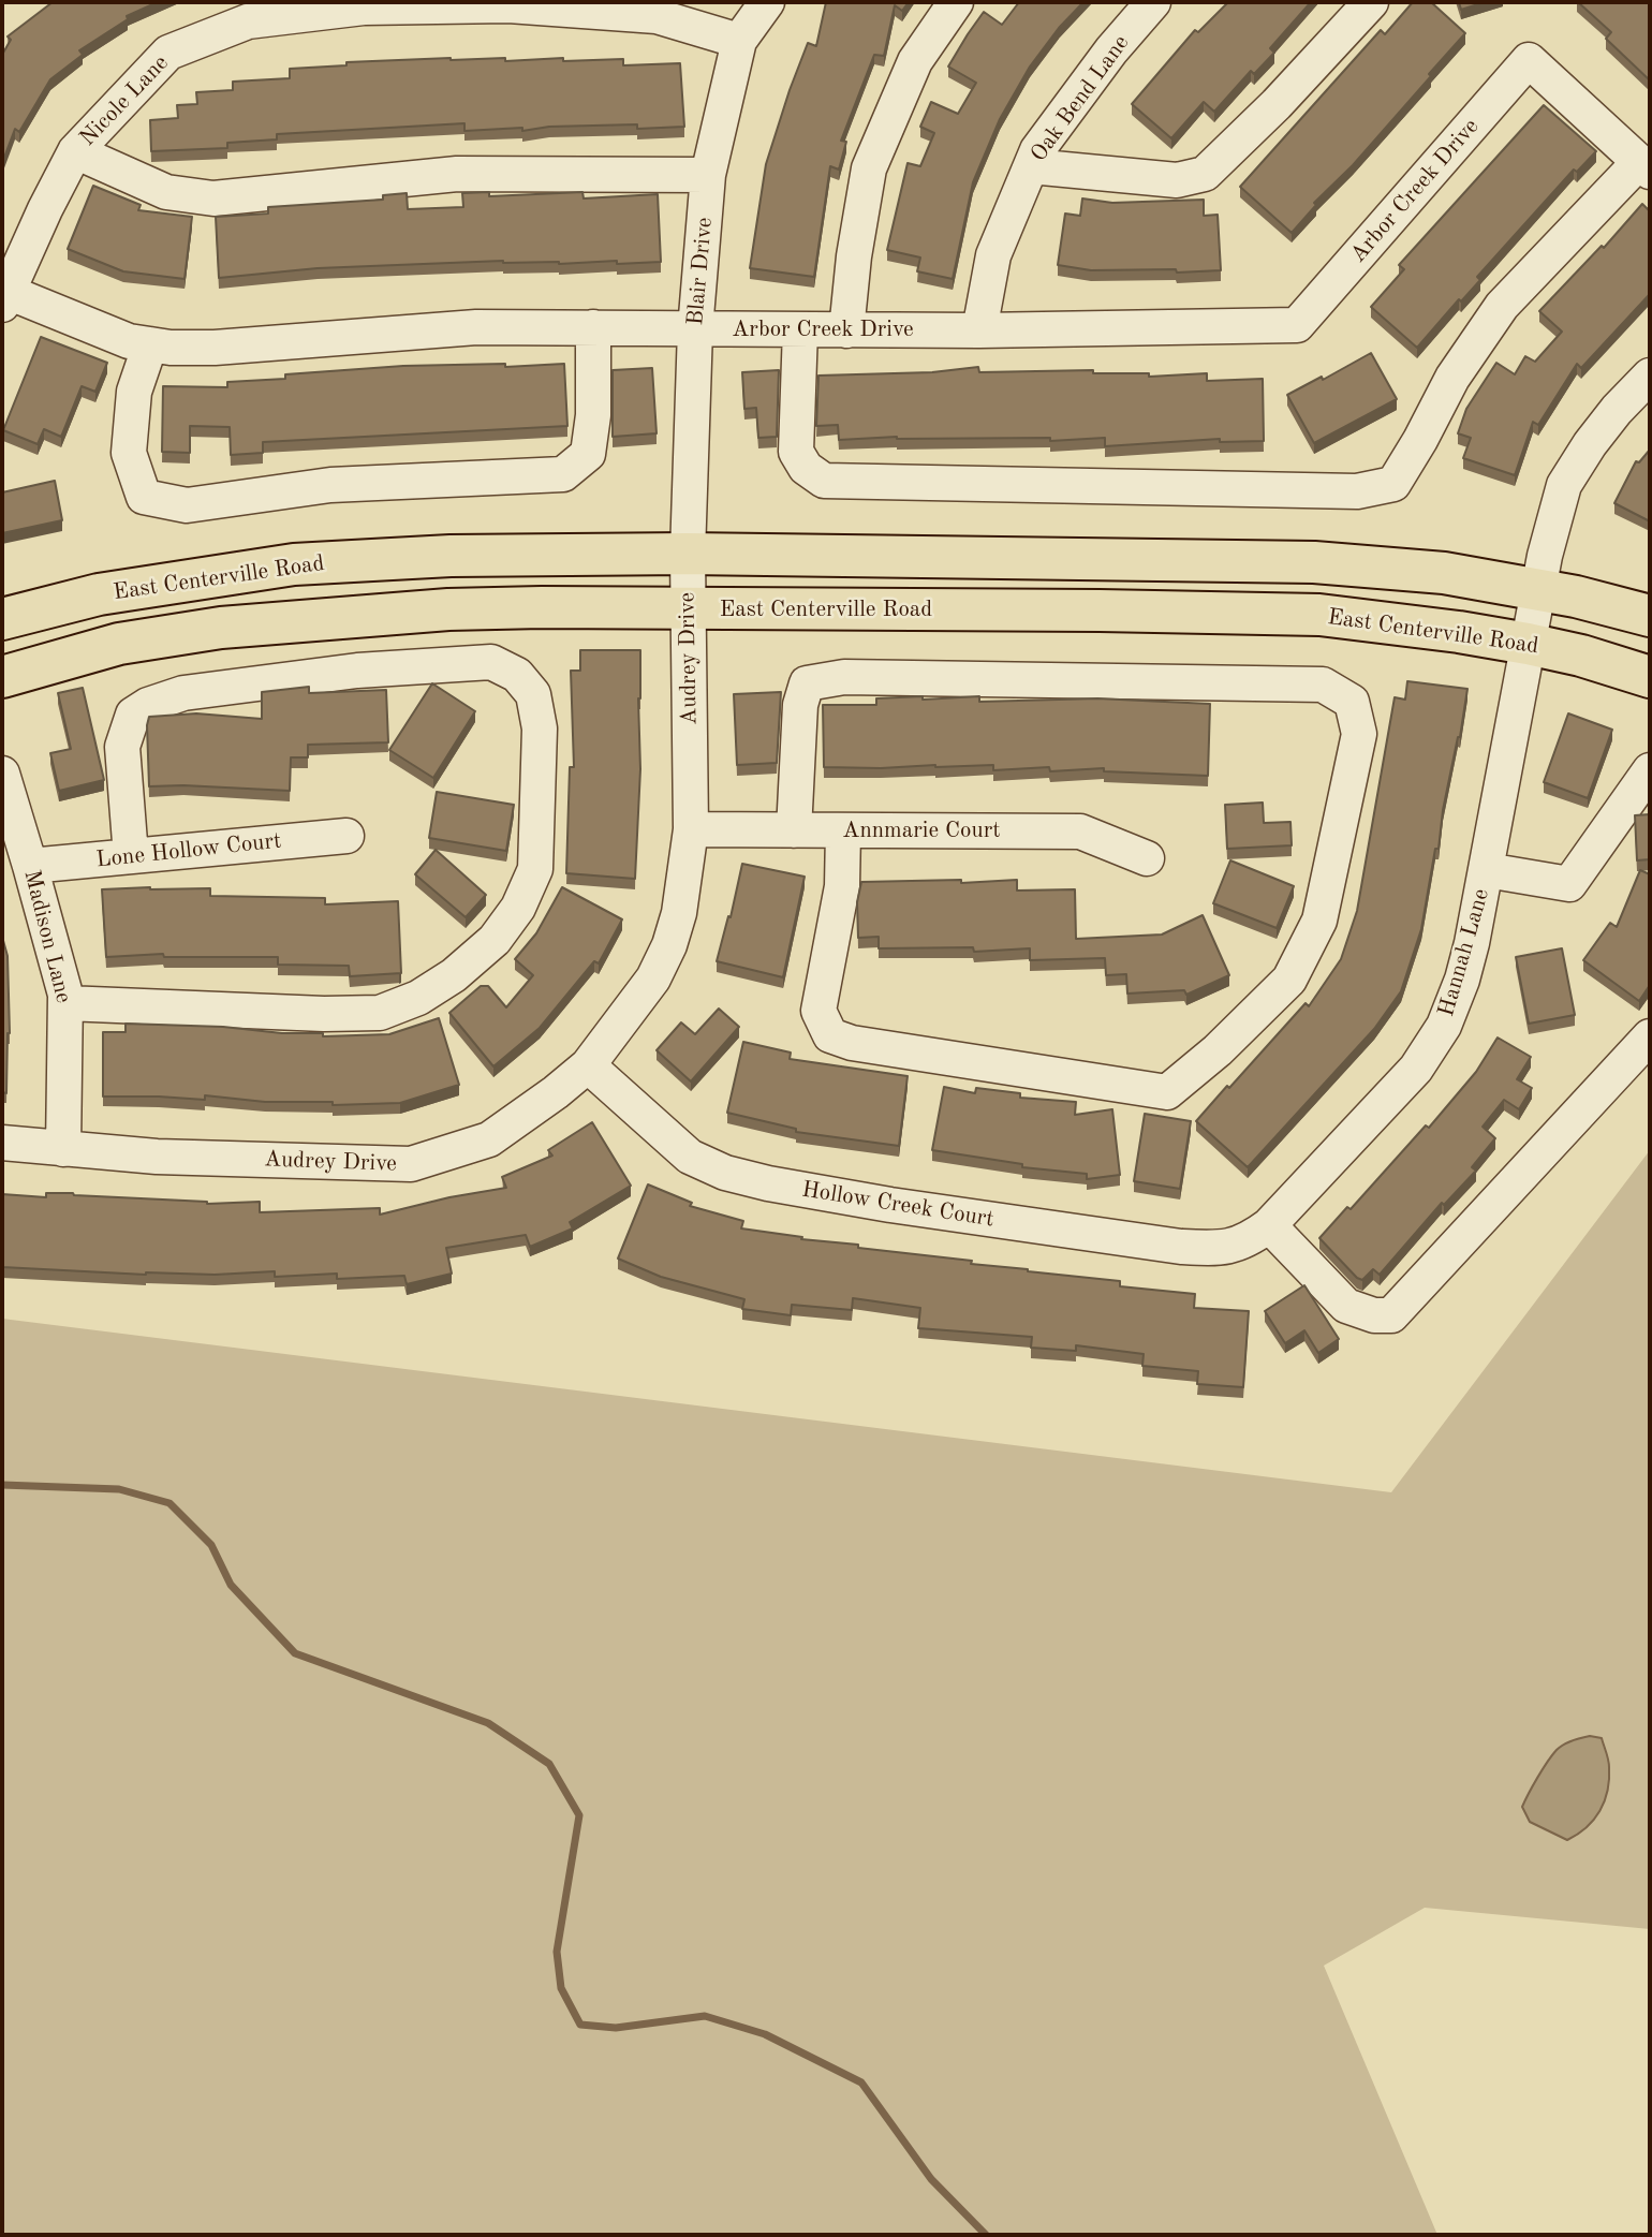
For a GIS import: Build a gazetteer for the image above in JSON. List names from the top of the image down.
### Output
{
  "streets": {
    "main road": ["East Centerville Road"],
    "street": [
      "Oak Bend Lane",
      "Nicole Lane",
      "Arbor Creek Drive",
      "Blair Drive",
      "Audrey Drive",
      "Annmarie Court",
      "Lone Hollow Court",
      "Madison Lane",
      "Hannah Lane",
      "Hollow Creek Court"
    ]
  },
  "crossings": [
    ["Oak Bend Lane", "Arbor Creek Drive"],
    ["Nicole Lane", "Arbor Creek Drive"],
    ["Nicole Lane", "Blair Drive"],
    ["Arbor Creek Drive", "Blair Drive"],
    ["Blair Drive", "East Centerville Road"],
    ["Blair Drive", "Audrey Drive"],
    ["East Centerville Road", "Audrey Drive"],
    ["East Centerville Road", "Hannah Lane"],
    ["Audrey Drive", "Annmarie Court"],
    ["Audrey Drive", "Madison Lane"],
    ["Audrey Drive", "Hollow Creek Court"],
    ["Lone Hollow Court", "Madison Lane"],
    ["Hannah Lane", "Hollow Creek Court"]
  ]
}
